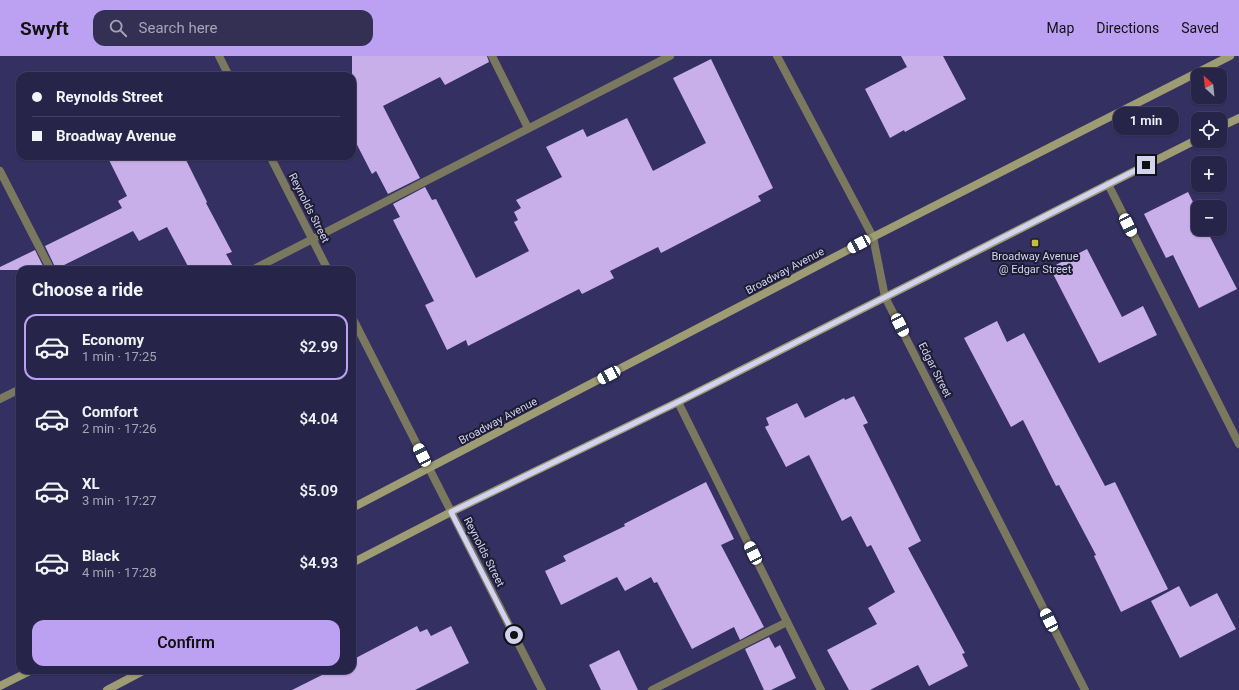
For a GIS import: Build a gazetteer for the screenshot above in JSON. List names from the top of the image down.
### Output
{
  "streets": {
    "street": ["Reynolds Street", "Broadway Avenue", "Edgar Street"]
  },
  "crossings": [
    ["Reynolds Street", "Broadway Avenue"],
    ["Broadway Avenue", "Edgar Street"]
  ],
  "places": {
    "transit": ["Broadway Avenue @ Edgar Street"]
  },
  "north": "top left",
  "page": {
    "header": "Swyft",
    "search": "Search here",
    "nav": ["Map", "Directions", "Saved"],
    "map_buttons": ["+", "−"],
    "banner": ["Reynolds Street", "Broadway Avenue"],
    "bubble": "1 min",
    "heading": "Choose a ride",
    "list": [
      {
        "name": "Economy",
        "note": "1 min · 17:25",
        "value": "$2.99"
      },
      {
        "name": "Comfort",
        "note": "2 min · 17:26",
        "value": "$4.04"
      },
      {
        "name": "XL",
        "note": "3 min · 17:27",
        "value": "$5.09"
      },
      {
        "name": "Black",
        "note": "4 min · 17:28",
        "value": "$4.93"
      }
    ],
    "buttons": "Confirm"
  }
}
